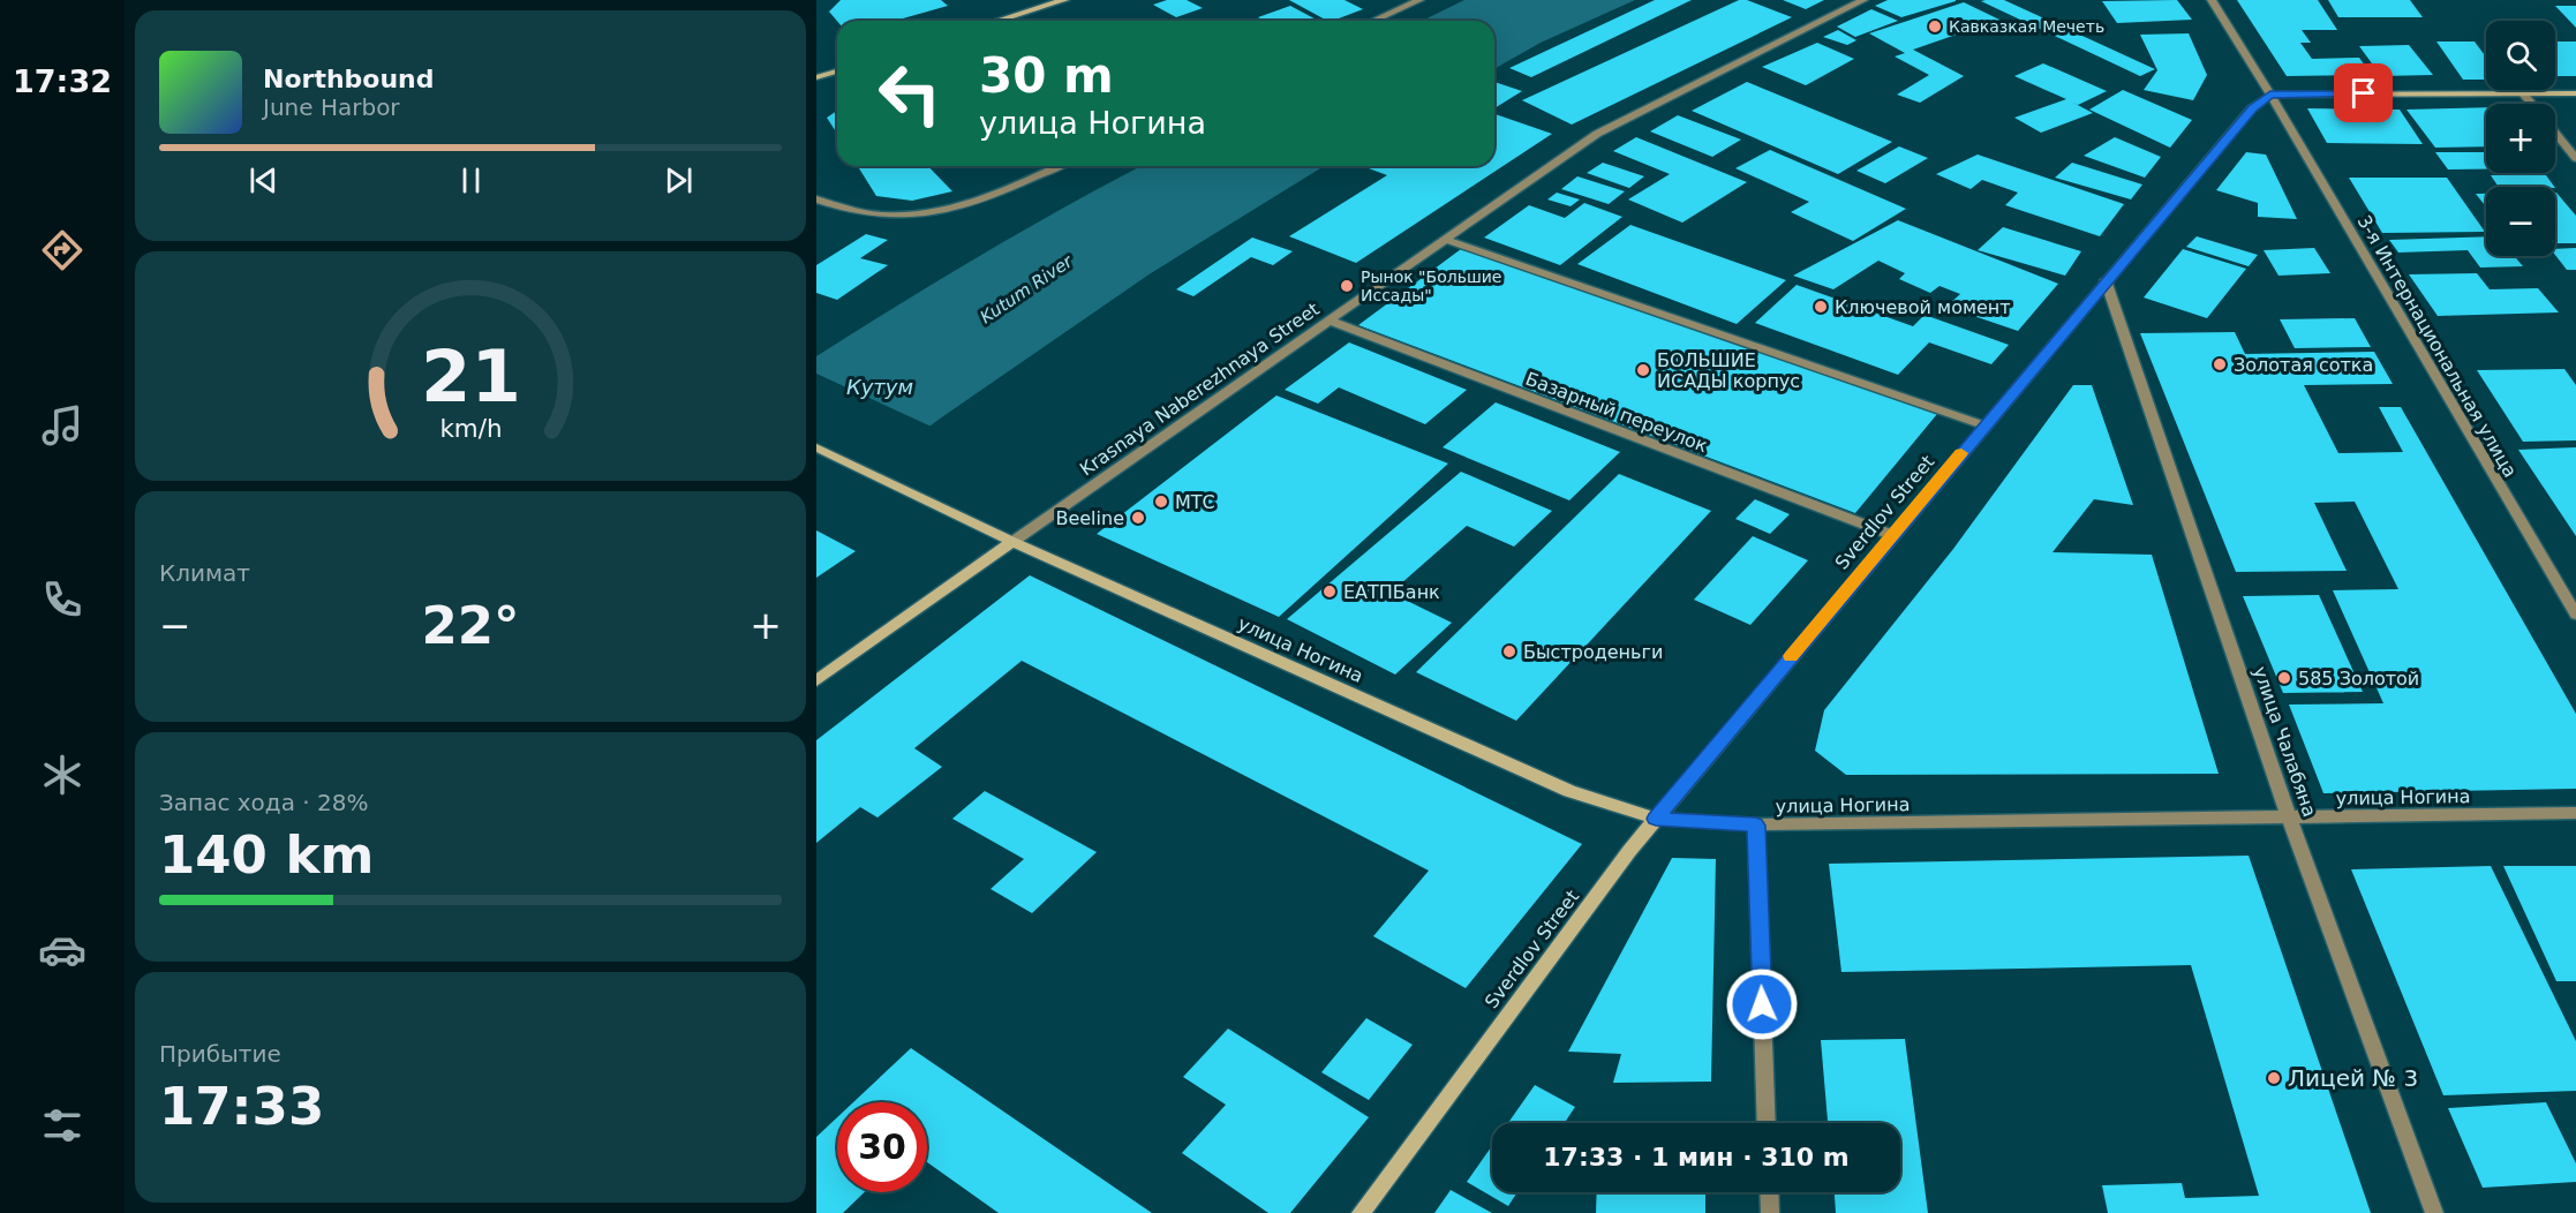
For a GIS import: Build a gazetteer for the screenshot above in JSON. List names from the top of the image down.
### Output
{
  "streets": {
    "main road": ["Krasnaya Naberezhnaya Street", "Sverdlov Street", "улица Ногина"],
    "street": ["3-я Интернациональная улица", "Базарный переулок", "улица Чалабяна"]
  },
  "crossings": [
    ["3-я Интернациональная улица", "Sverdlov Street"],
    ["Krasnaya Naberezhnaya Street", "Базарный переулок"],
    ["Krasnaya Naberezhnaya Street", "улица Ногина"],
    ["Базарный переулок", "Sverdlov Street"],
    ["Sverdlov Street", "улица Ногина"],
    ["Sverdlov Street", "улица Чалабяна"],
    ["улица Ногина", "улица Чалабяна"]
  ],
  "water": ["Kutum River", "Кутум"],
  "places": [
    "Кавказкая Мечеть",
    "Рынок \"Большие Иссады\"",
    "Ключевой момент",
    "Золотая сотка",
    "БОЛЬШИЕ ИСАДЫ корпус",
    "МТС",
    "Beeline",
    "ЕАТПБанк",
    "Быстроденьги",
    "585 Золотой",
    "Лицей № 3"
  ],
  "page": {
    "tabs": "17:32",
    "map_buttons": ["+", "−"],
    "turn": ["30 m", "улица Ногина"],
    "song": ["Northbound", "June Harbor"],
    "tile": [
      "Климат",
      ["Запас хода · 28%", "140 km"],
      ["Прибытие", "17:33"]
    ],
    "heat": ["−", "22°", "+"],
    "limit": "30",
    "trip": "17:33 · 1 мин · 310 m",
    "gauge": ["21", "km/h"]
  }
}
